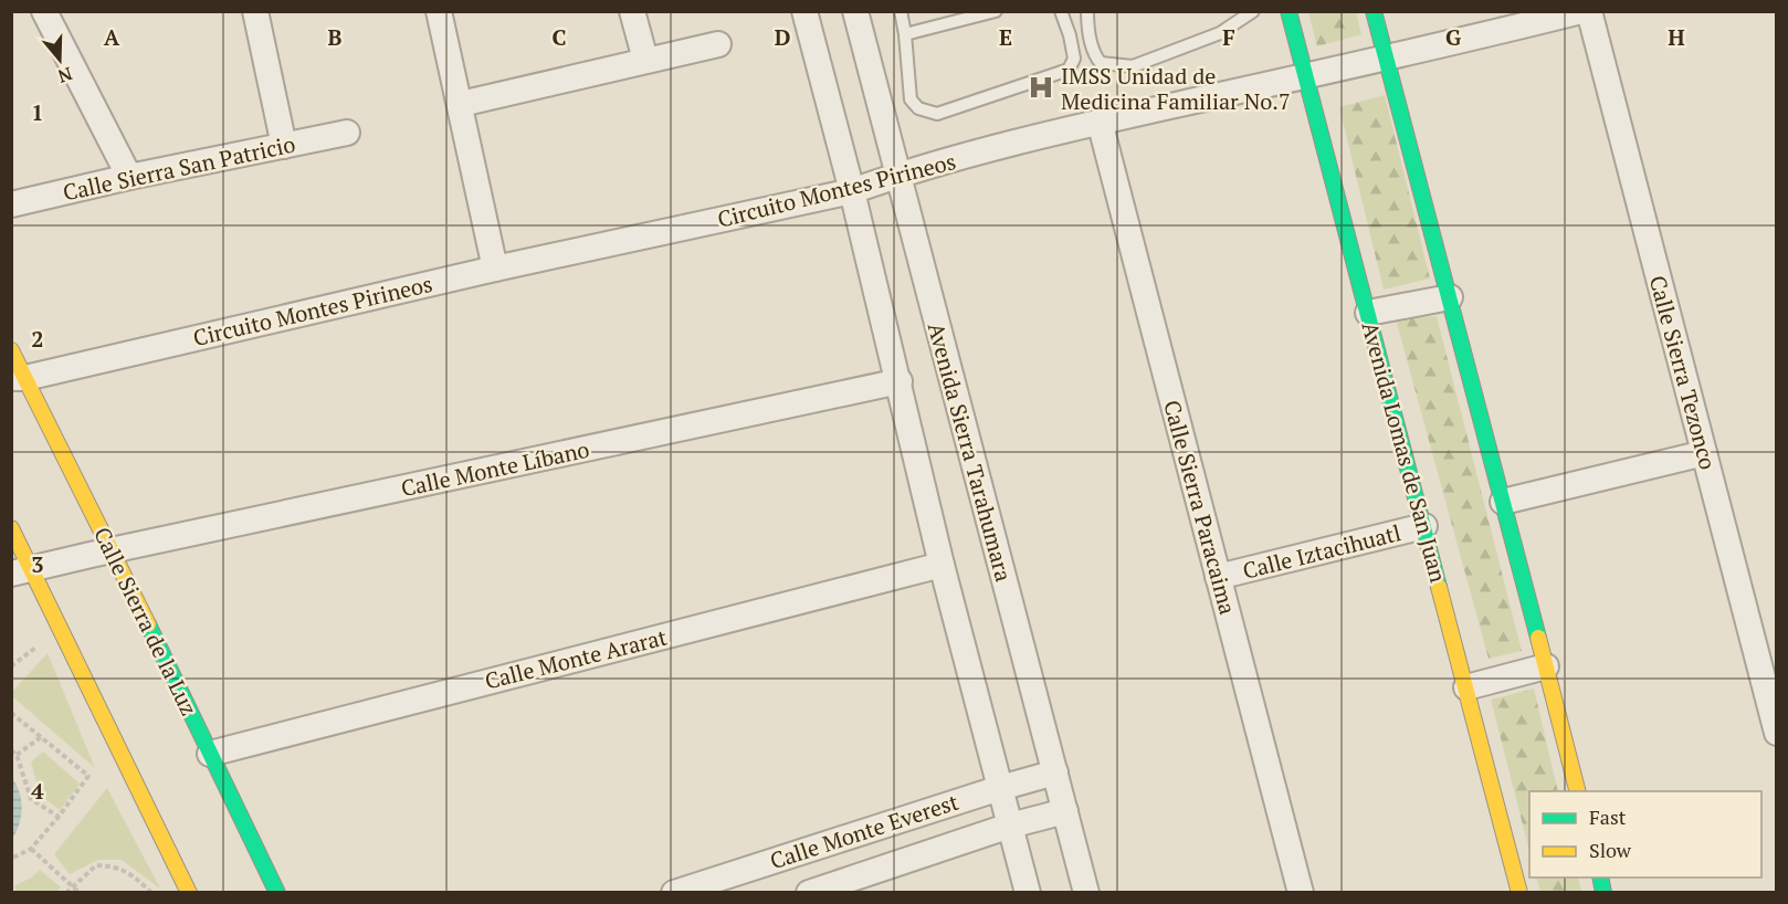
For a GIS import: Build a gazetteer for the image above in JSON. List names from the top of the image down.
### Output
{
  "streets": {
    "street": [
      "Calle Sierra San Patricio",
      "Circuito Montes Pirineos",
      "Calle Sierra Tezonco",
      "Avenida Sierra Tarahumara",
      "Avenida Lomas de San Juan",
      "Calle Monte Líbano",
      "Calle Sierra Paracaima",
      "Calle Iztacihuatl",
      "Calle Sierra de la Luz",
      "Calle Monte Ararat",
      "Calle Monte Everest"
    ]
  },
  "crossings": [
    ["Circuito Montes Pirineos", "Avenida Sierra Tarahumara"],
    ["Circuito Montes Pirineos", "Avenida Lomas de San Juan"],
    ["Circuito Montes Pirineos", "Calle Sierra Paracaima"],
    ["Circuito Montes Pirineos", "Calle Sierra de la Luz"],
    ["Avenida Sierra Tarahumara", "Calle Monte Everest"],
    ["Avenida Lomas de San Juan", "Calle Iztacihuatl"],
    ["Calle Monte Líbano", "Calle Sierra de la Luz"],
    ["Calle Sierra Paracaima", "Calle Iztacihuatl"],
    ["Calle Sierra de la Luz", "Calle Monte Ararat"]
  ],
  "places": {
    "hospital": ["IMSS Unidad de Medicina Familiar No.7"]
  },
  "legend": ["Fast", "Slow"],
  "north": "bottom",
  "grid": {
    "columns": [
      "A",
      "B",
      "C",
      "D",
      "E",
      "F",
      "G",
      "H"
    ],
    "rows": [
      "1",
      "2",
      "3",
      "4"
    ]
  }
}
